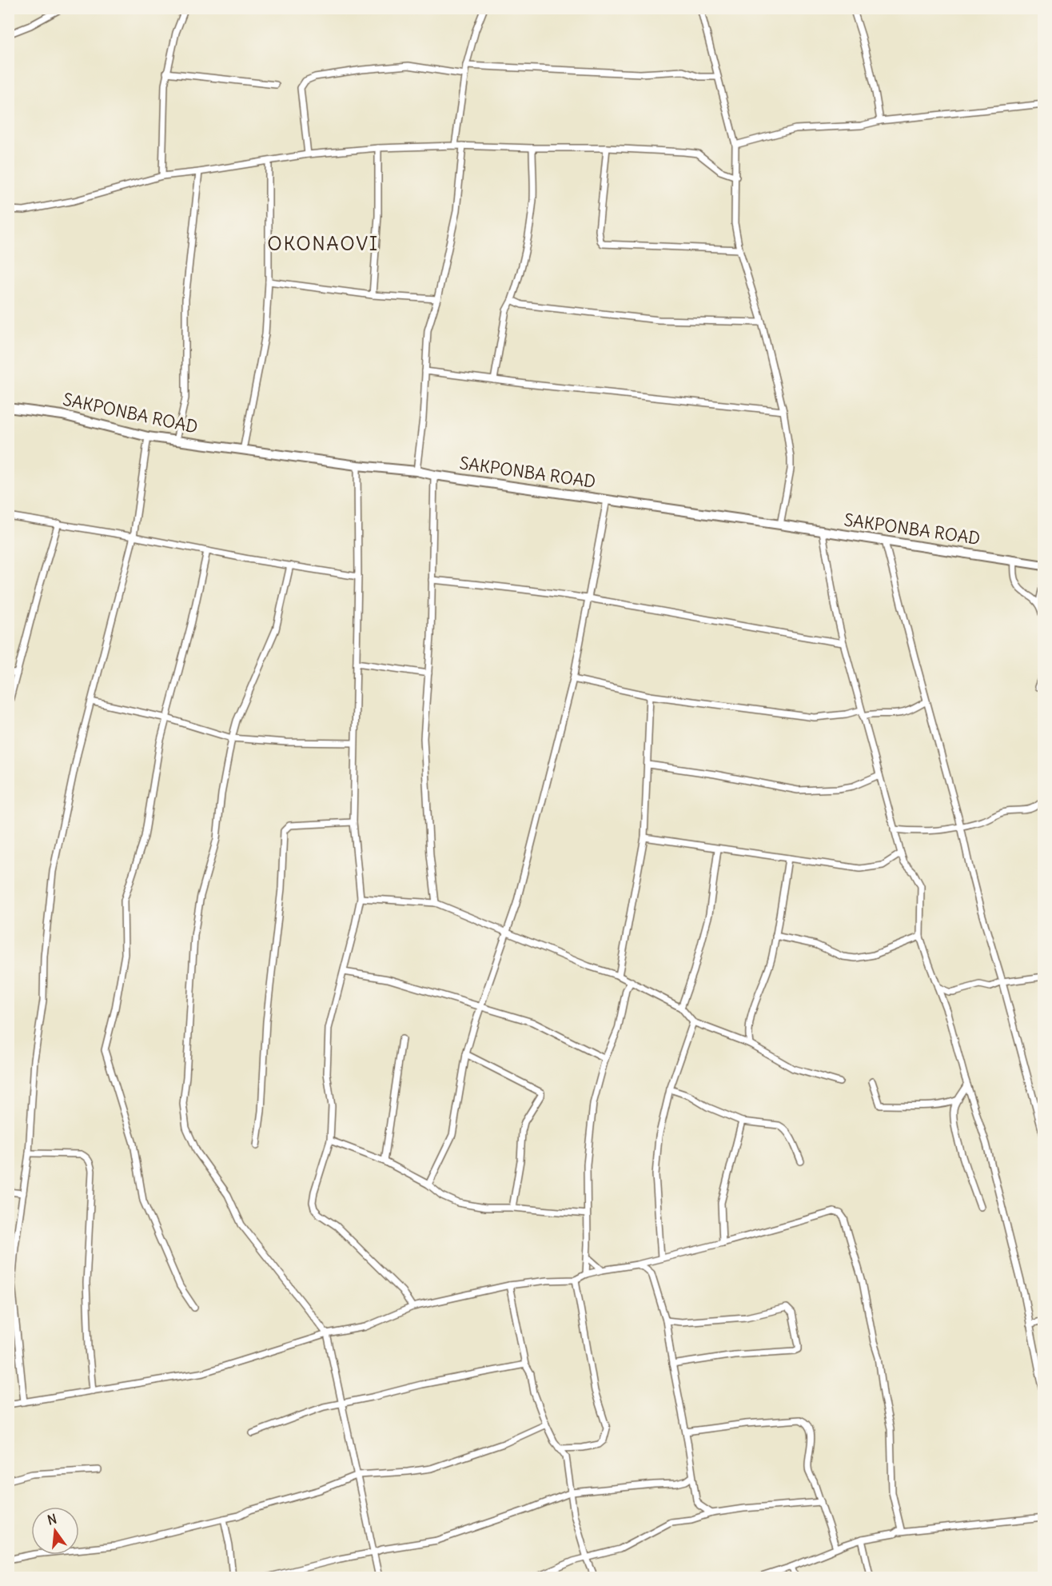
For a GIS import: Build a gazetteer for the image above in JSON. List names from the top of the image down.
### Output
{
  "streets": {
    "main road": ["SAKPONBA ROAD"]
  },
  "districts": ["OKONAOVI"],
  "north": "top"
}
